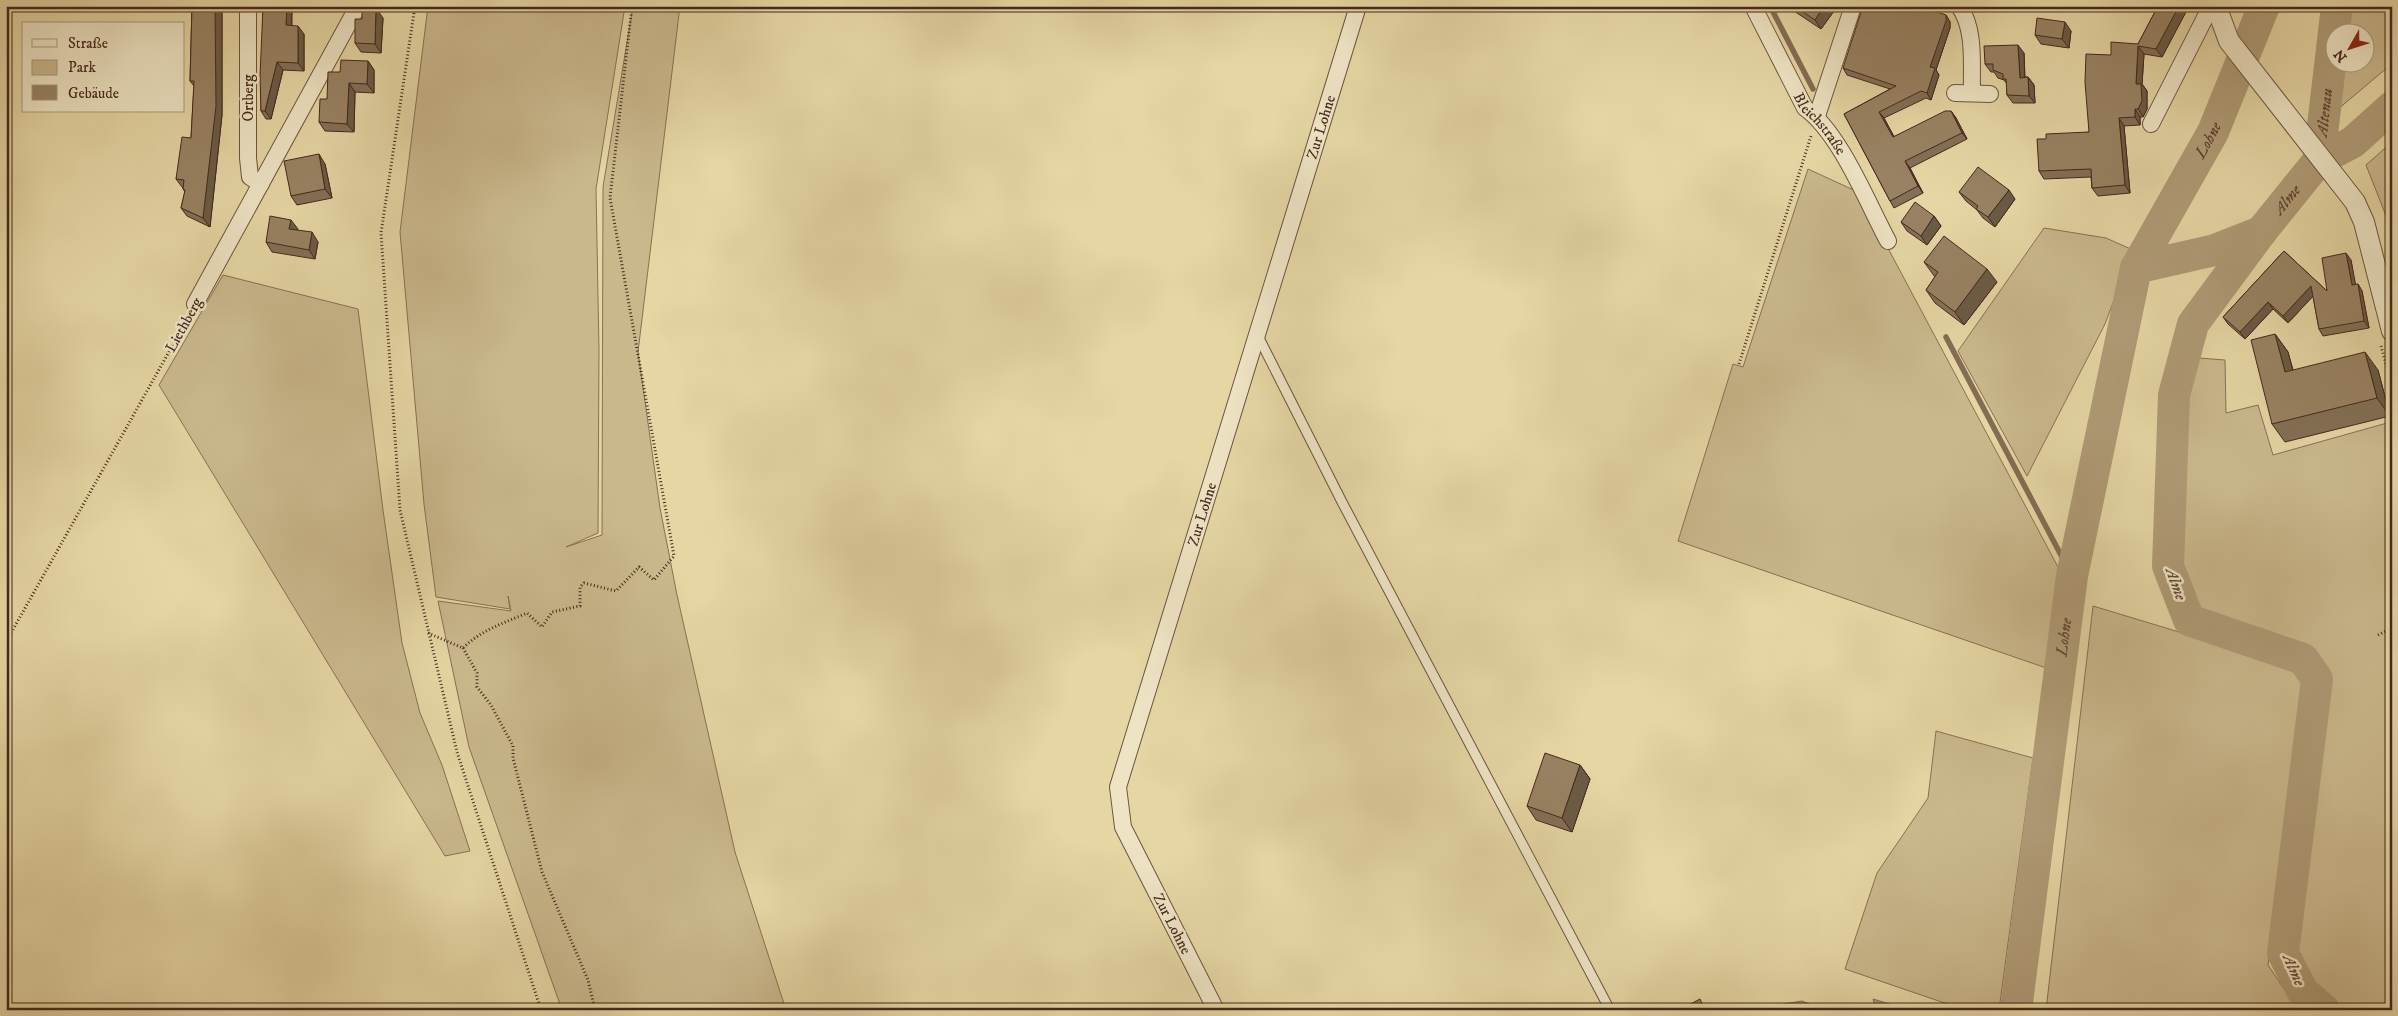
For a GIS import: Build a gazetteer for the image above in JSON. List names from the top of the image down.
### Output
{
  "streets": {
    "street": [
      "Ortberg",
      "Bleichstraße",
      "Zur Lohne",
      "Liethberg"
    ]
  },
  "crossings": [
    ["Ortberg", "Liethberg"]
  ],
  "water": ["Altenau", "Lohne", "Alme"],
  "legend": ["Straße", "Park", "Gebäude"],
  "north": "bottom left"
}
